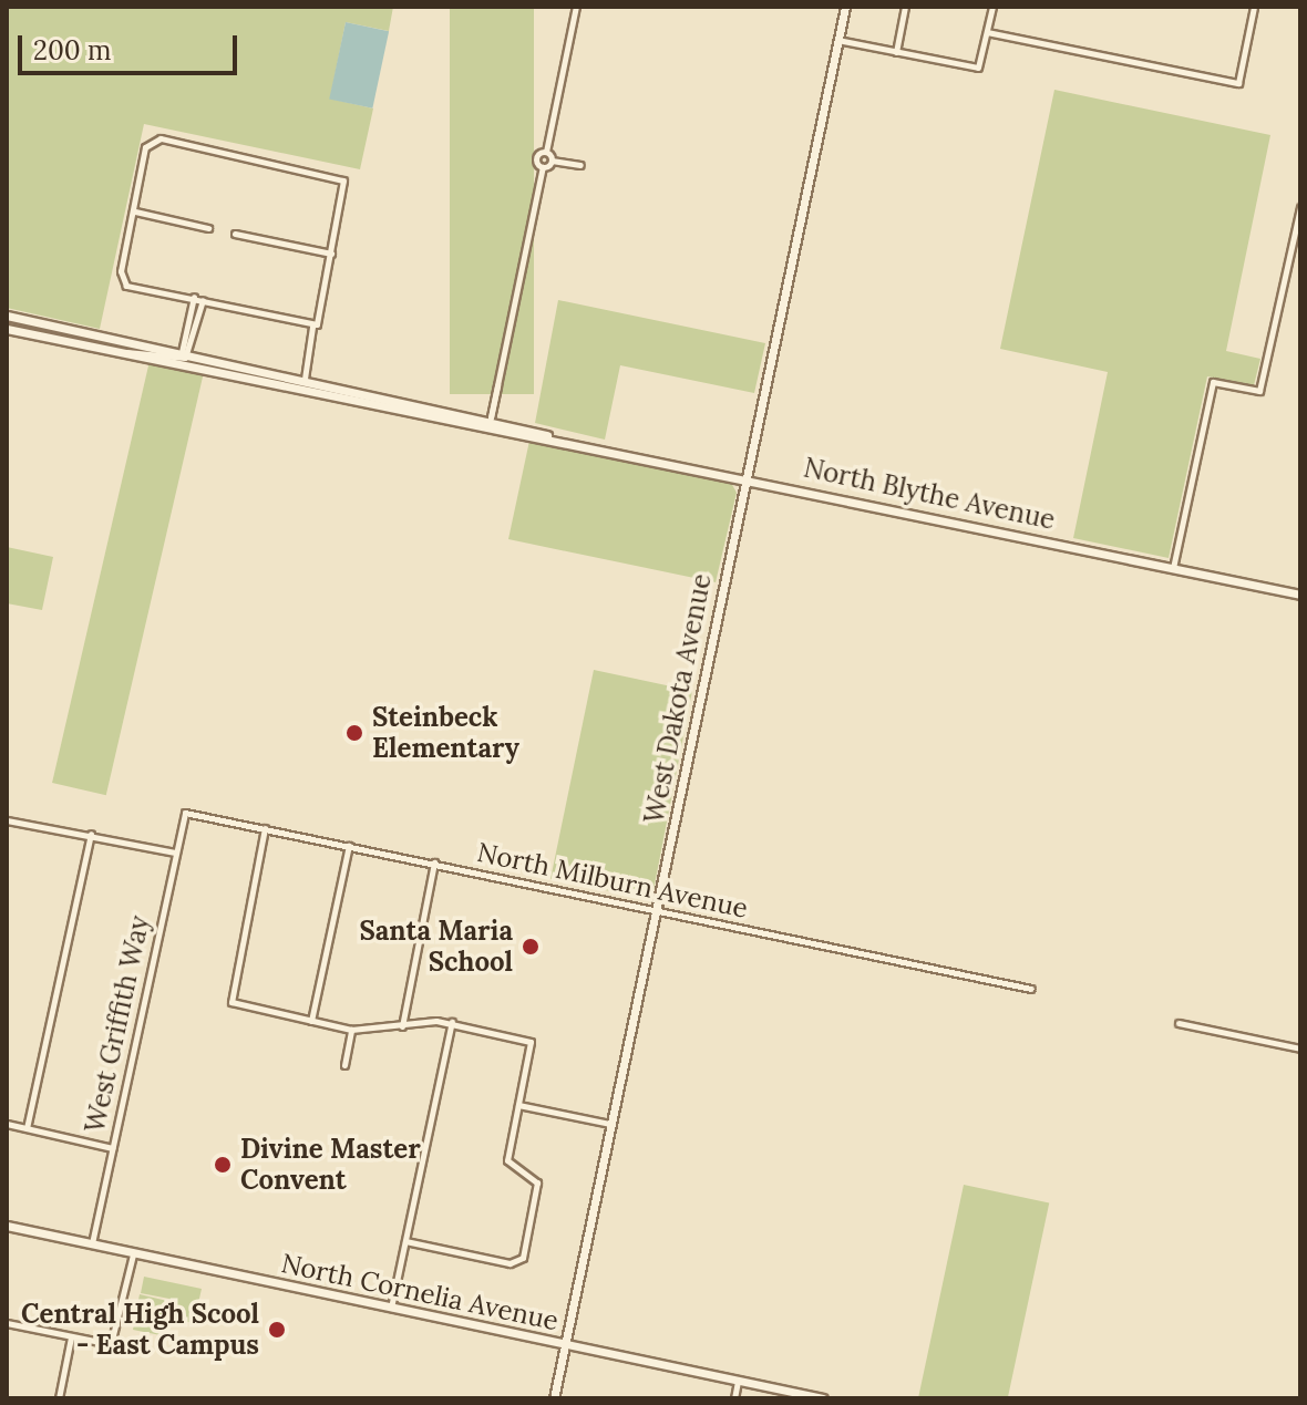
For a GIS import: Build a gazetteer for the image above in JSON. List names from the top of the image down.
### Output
{
  "streets": {
    "street": [
      "North Blythe Avenue",
      "West Dakota Avenue",
      "North Milburn Avenue",
      "West Griffith Way",
      "North Cornelia Avenue"
    ]
  },
  "crossings": [
    ["North Blythe Avenue", "West Dakota Avenue"],
    ["West Dakota Avenue", "North Milburn Avenue"],
    ["West Dakota Avenue", "North Cornelia Avenue"],
    ["North Milburn Avenue", "West Griffith Way"],
    ["West Griffith Way", "North Cornelia Avenue"]
  ],
  "places": [
    "Steinbeck Elementary",
    "Santa Maria School",
    "Divine Master Convent",
    "Central High Scool - East Campus"
  ],
  "scale_bar": "200 m"
}
